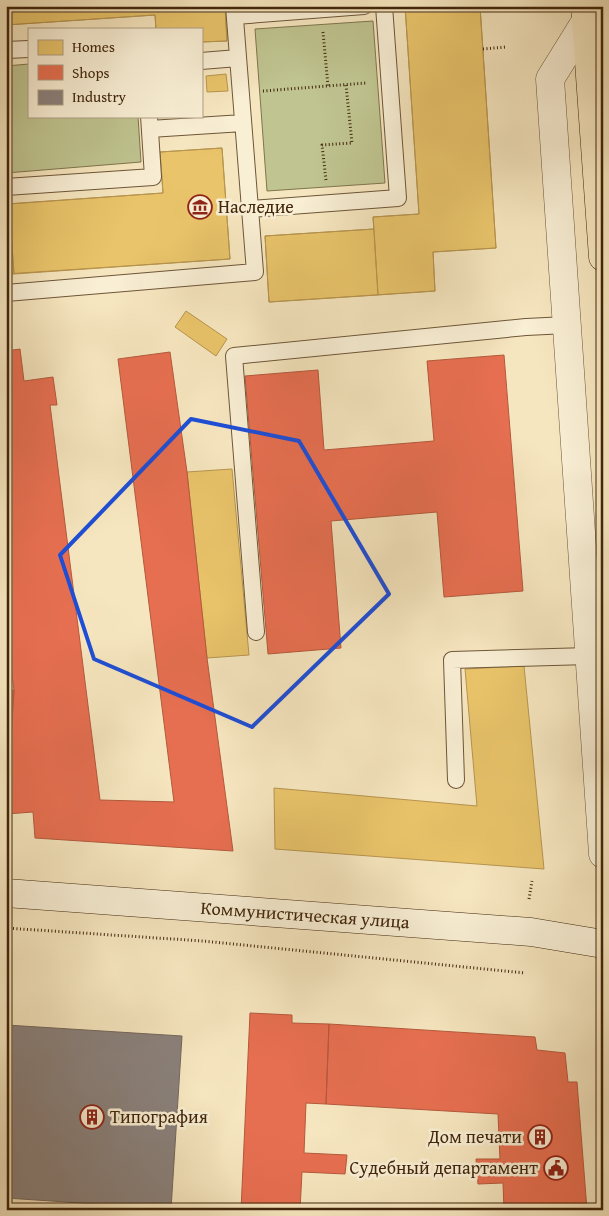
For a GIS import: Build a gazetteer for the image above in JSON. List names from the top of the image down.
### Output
{
  "streets": {
    "street": ["Коммунистическая улица"]
  },
  "places": {
    "museum": ["Наследие"],
    "building": ["Типография", "Дом печати"],
    "public building": ["Судебный департамент"]
  },
  "legend": ["Homes", "Shops", "Industry"]
}
